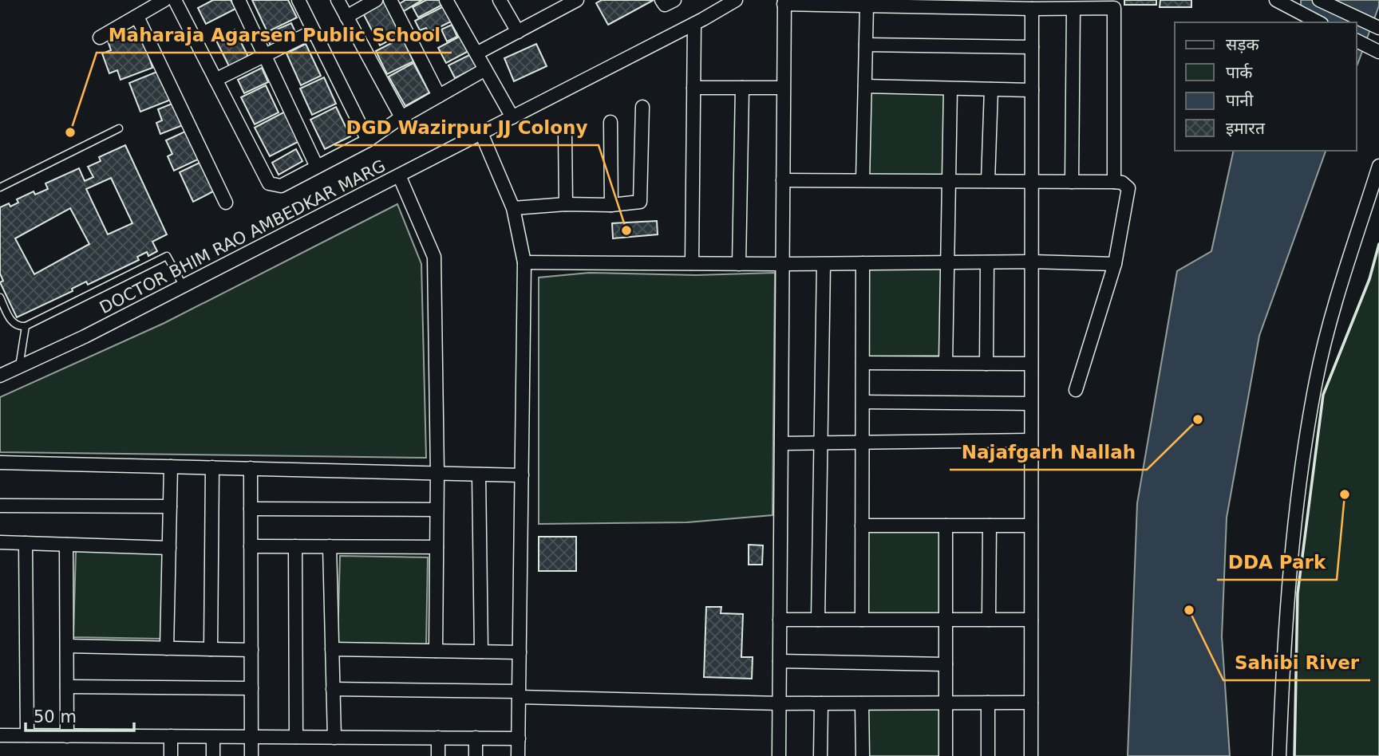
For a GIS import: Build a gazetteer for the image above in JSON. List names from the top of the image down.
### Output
{
  "streets": {
    "street": ["DOCTOR BHIM RAO AMBEDKAR MARG"]
  },
  "places": [
    "Maharaja Agarsen Public School",
    "DGD Wazirpur JJ Colony",
    "Najafgarh Nallah",
    "DDA Park",
    "Sahibi River"
  ],
  "legend": [
    "सड़क",
    "पार्क",
    "पानी",
    "इमारत"
  ],
  "scale_bar": "50 m"
}
